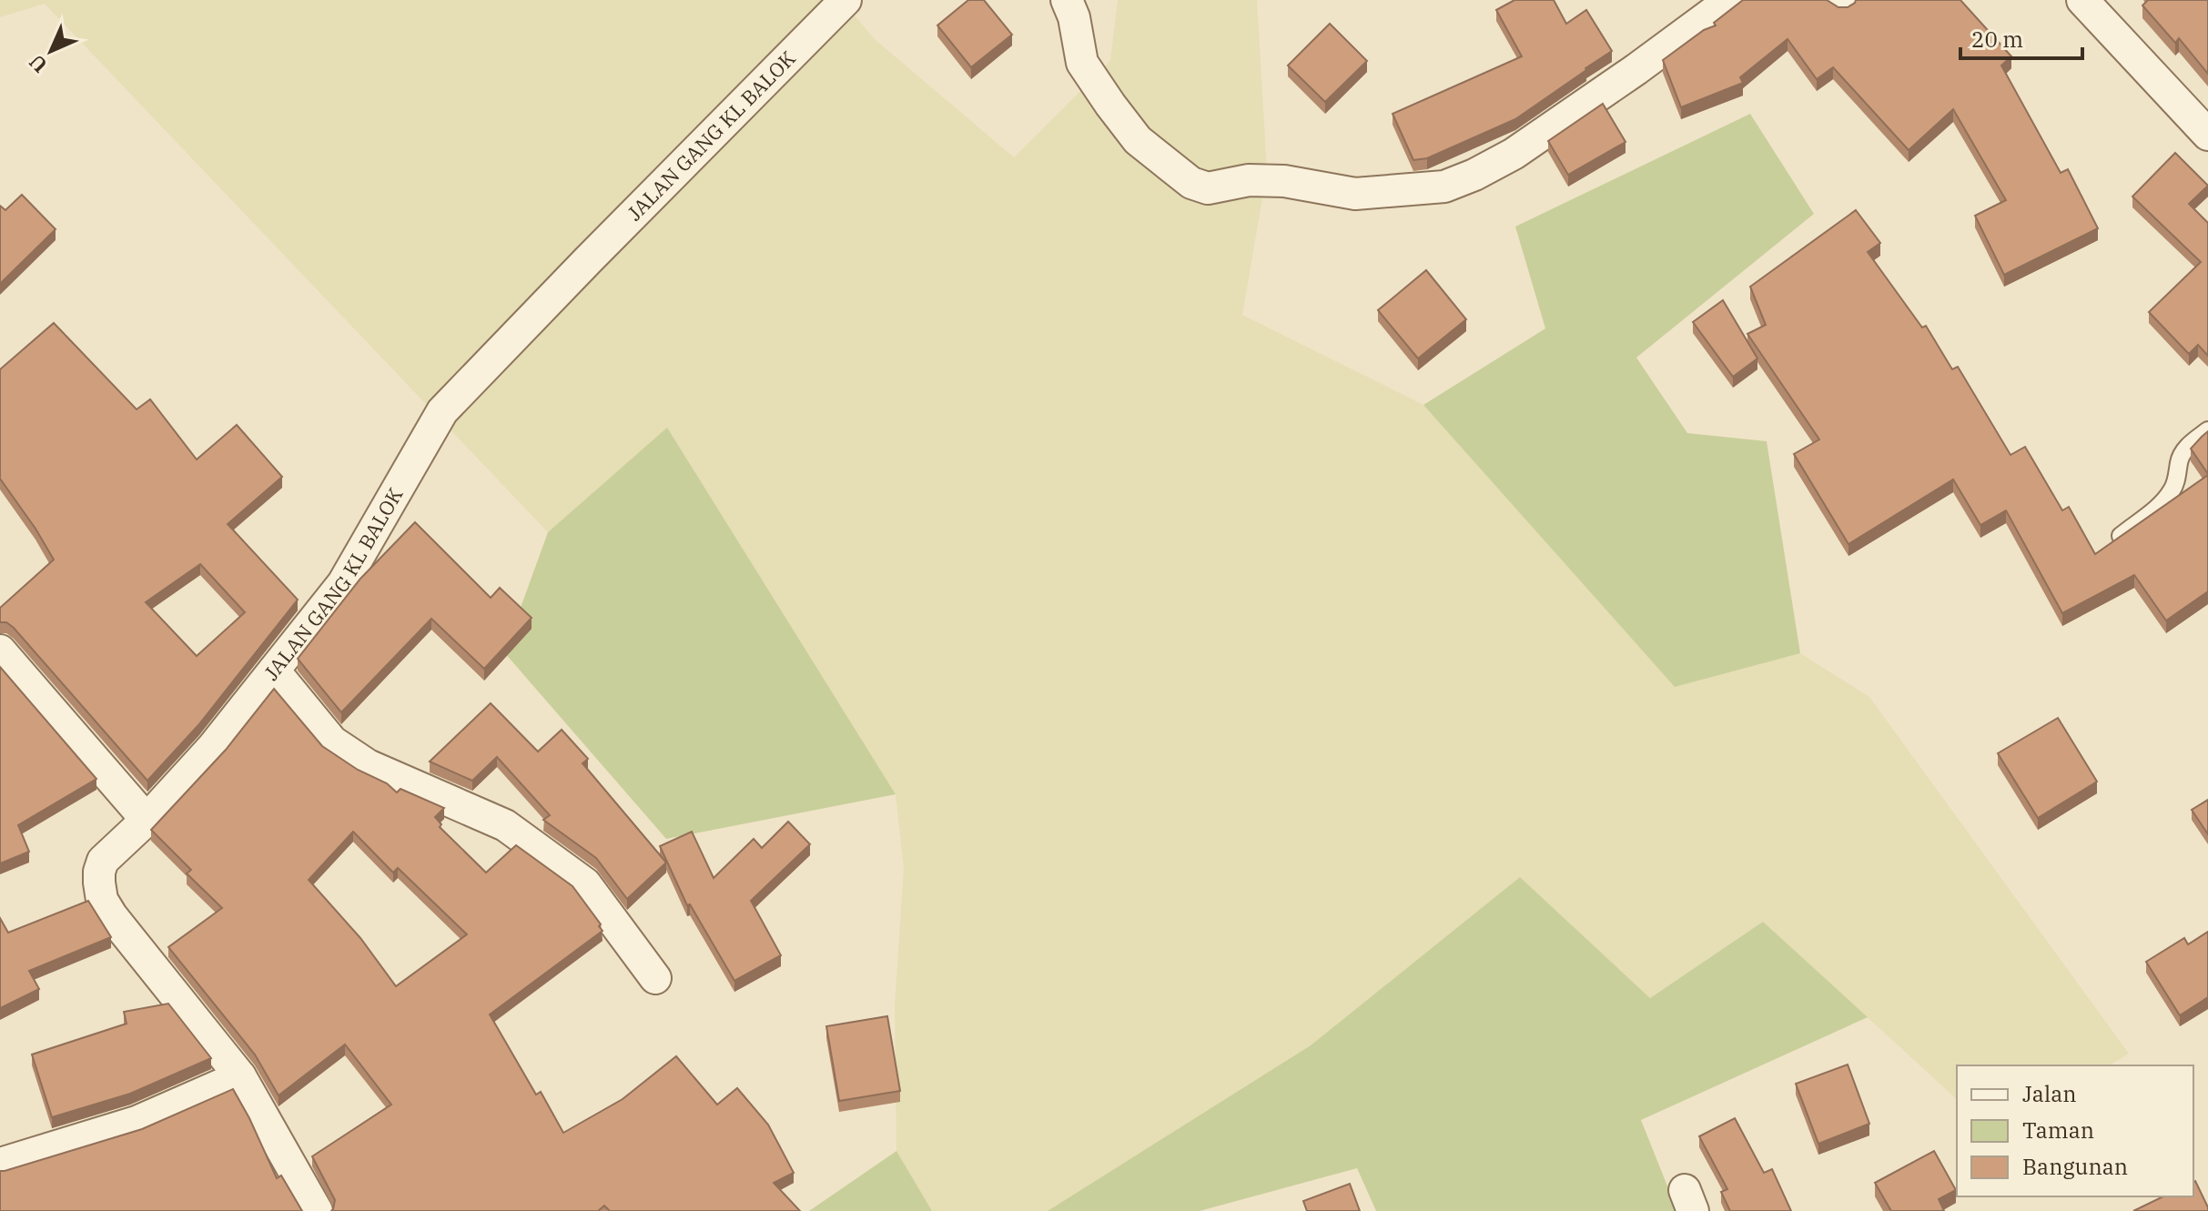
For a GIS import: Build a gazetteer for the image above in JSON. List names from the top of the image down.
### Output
{
  "streets": {
    "street": ["JALAN GANG KL BALOK"]
  },
  "legend": ["Jalan", "Taman", "Bangunan"],
  "scale_bar": "20 m",
  "north": "bottom left"
}
